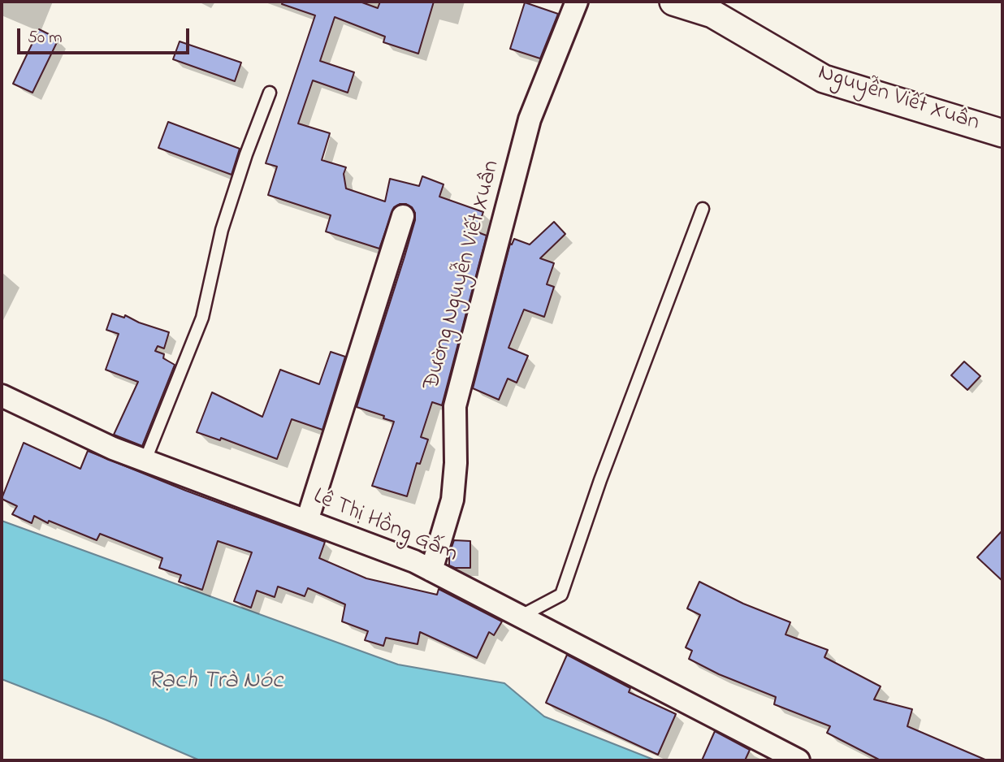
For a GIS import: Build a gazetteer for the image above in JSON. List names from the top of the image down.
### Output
{
  "streets": {
    "street": ["Nguyễn Viết Xuân", "Đường Nguyễn Viết Xuân", "Lê Thị Hồng Gấm"]
  },
  "crossings": [
    ["Đường Nguyễn Viết Xuân", "Lê Thị Hồng Gấm"]
  ],
  "water": ["Rạch Trà Nóc"],
  "scale_bar": "50 m"
}
